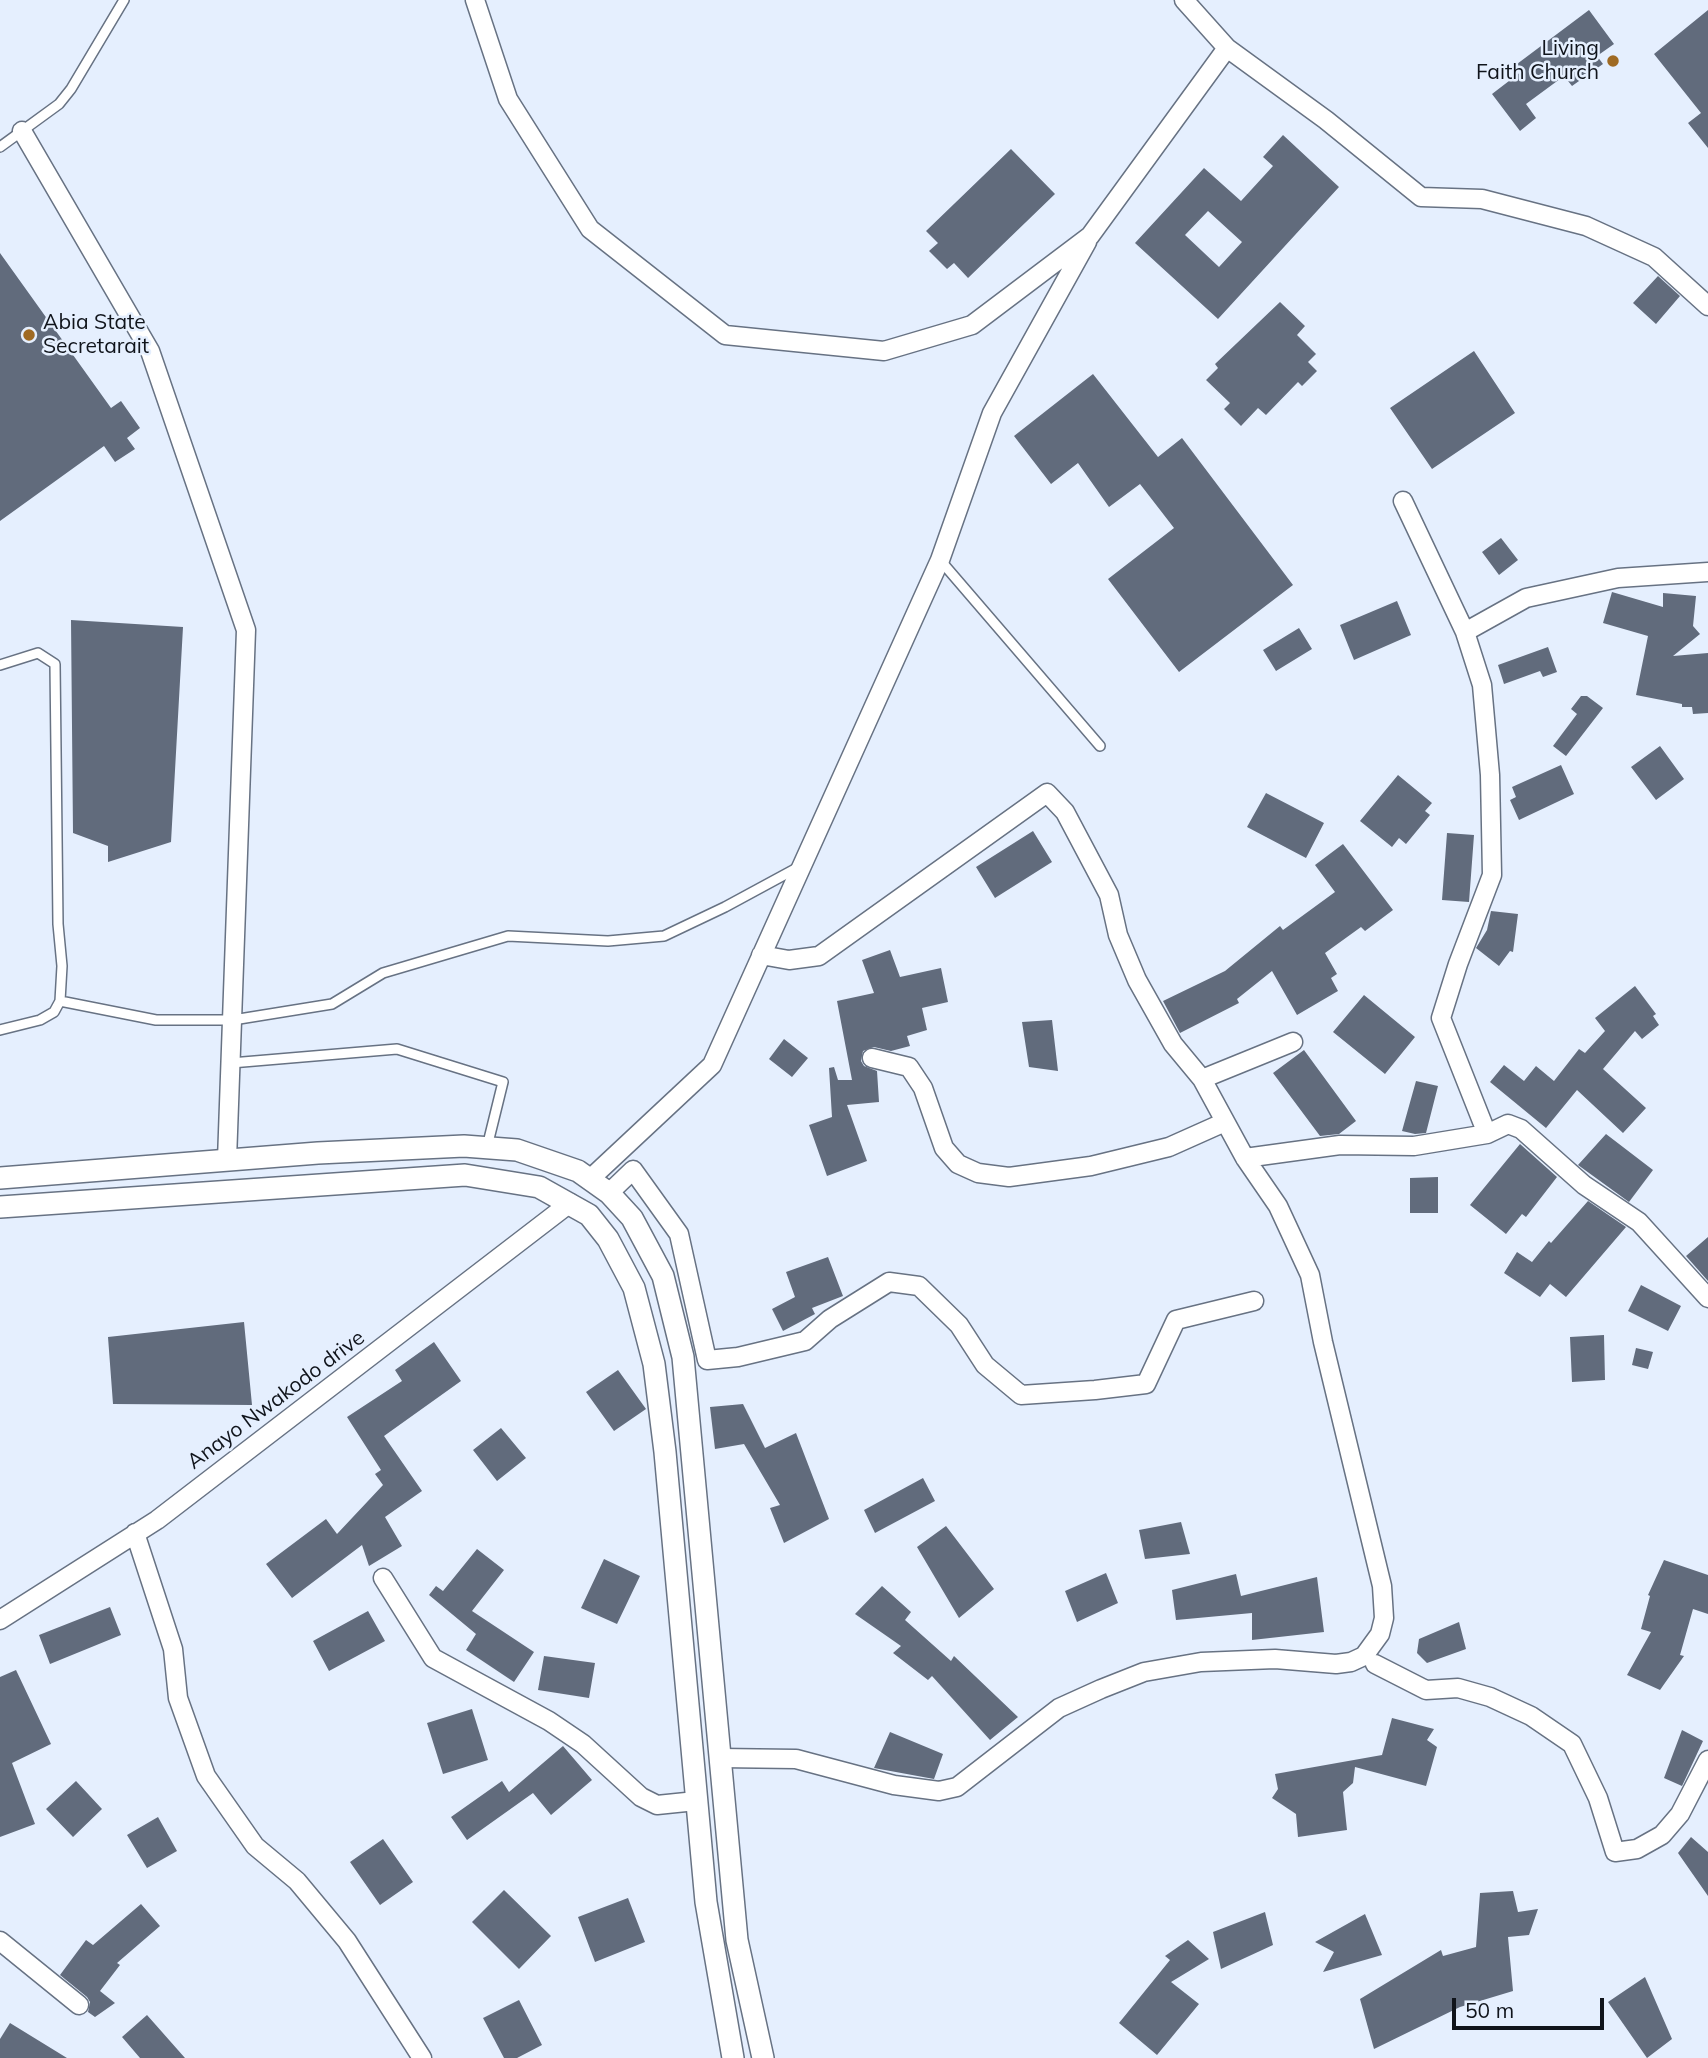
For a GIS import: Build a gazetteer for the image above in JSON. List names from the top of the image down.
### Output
{
  "streets": {
    "street": ["Anayo Nwakodo drive"]
  },
  "places": ["Living Faith Church", "Abia State Secretarait"],
  "scale_bar": "50 m"
}
